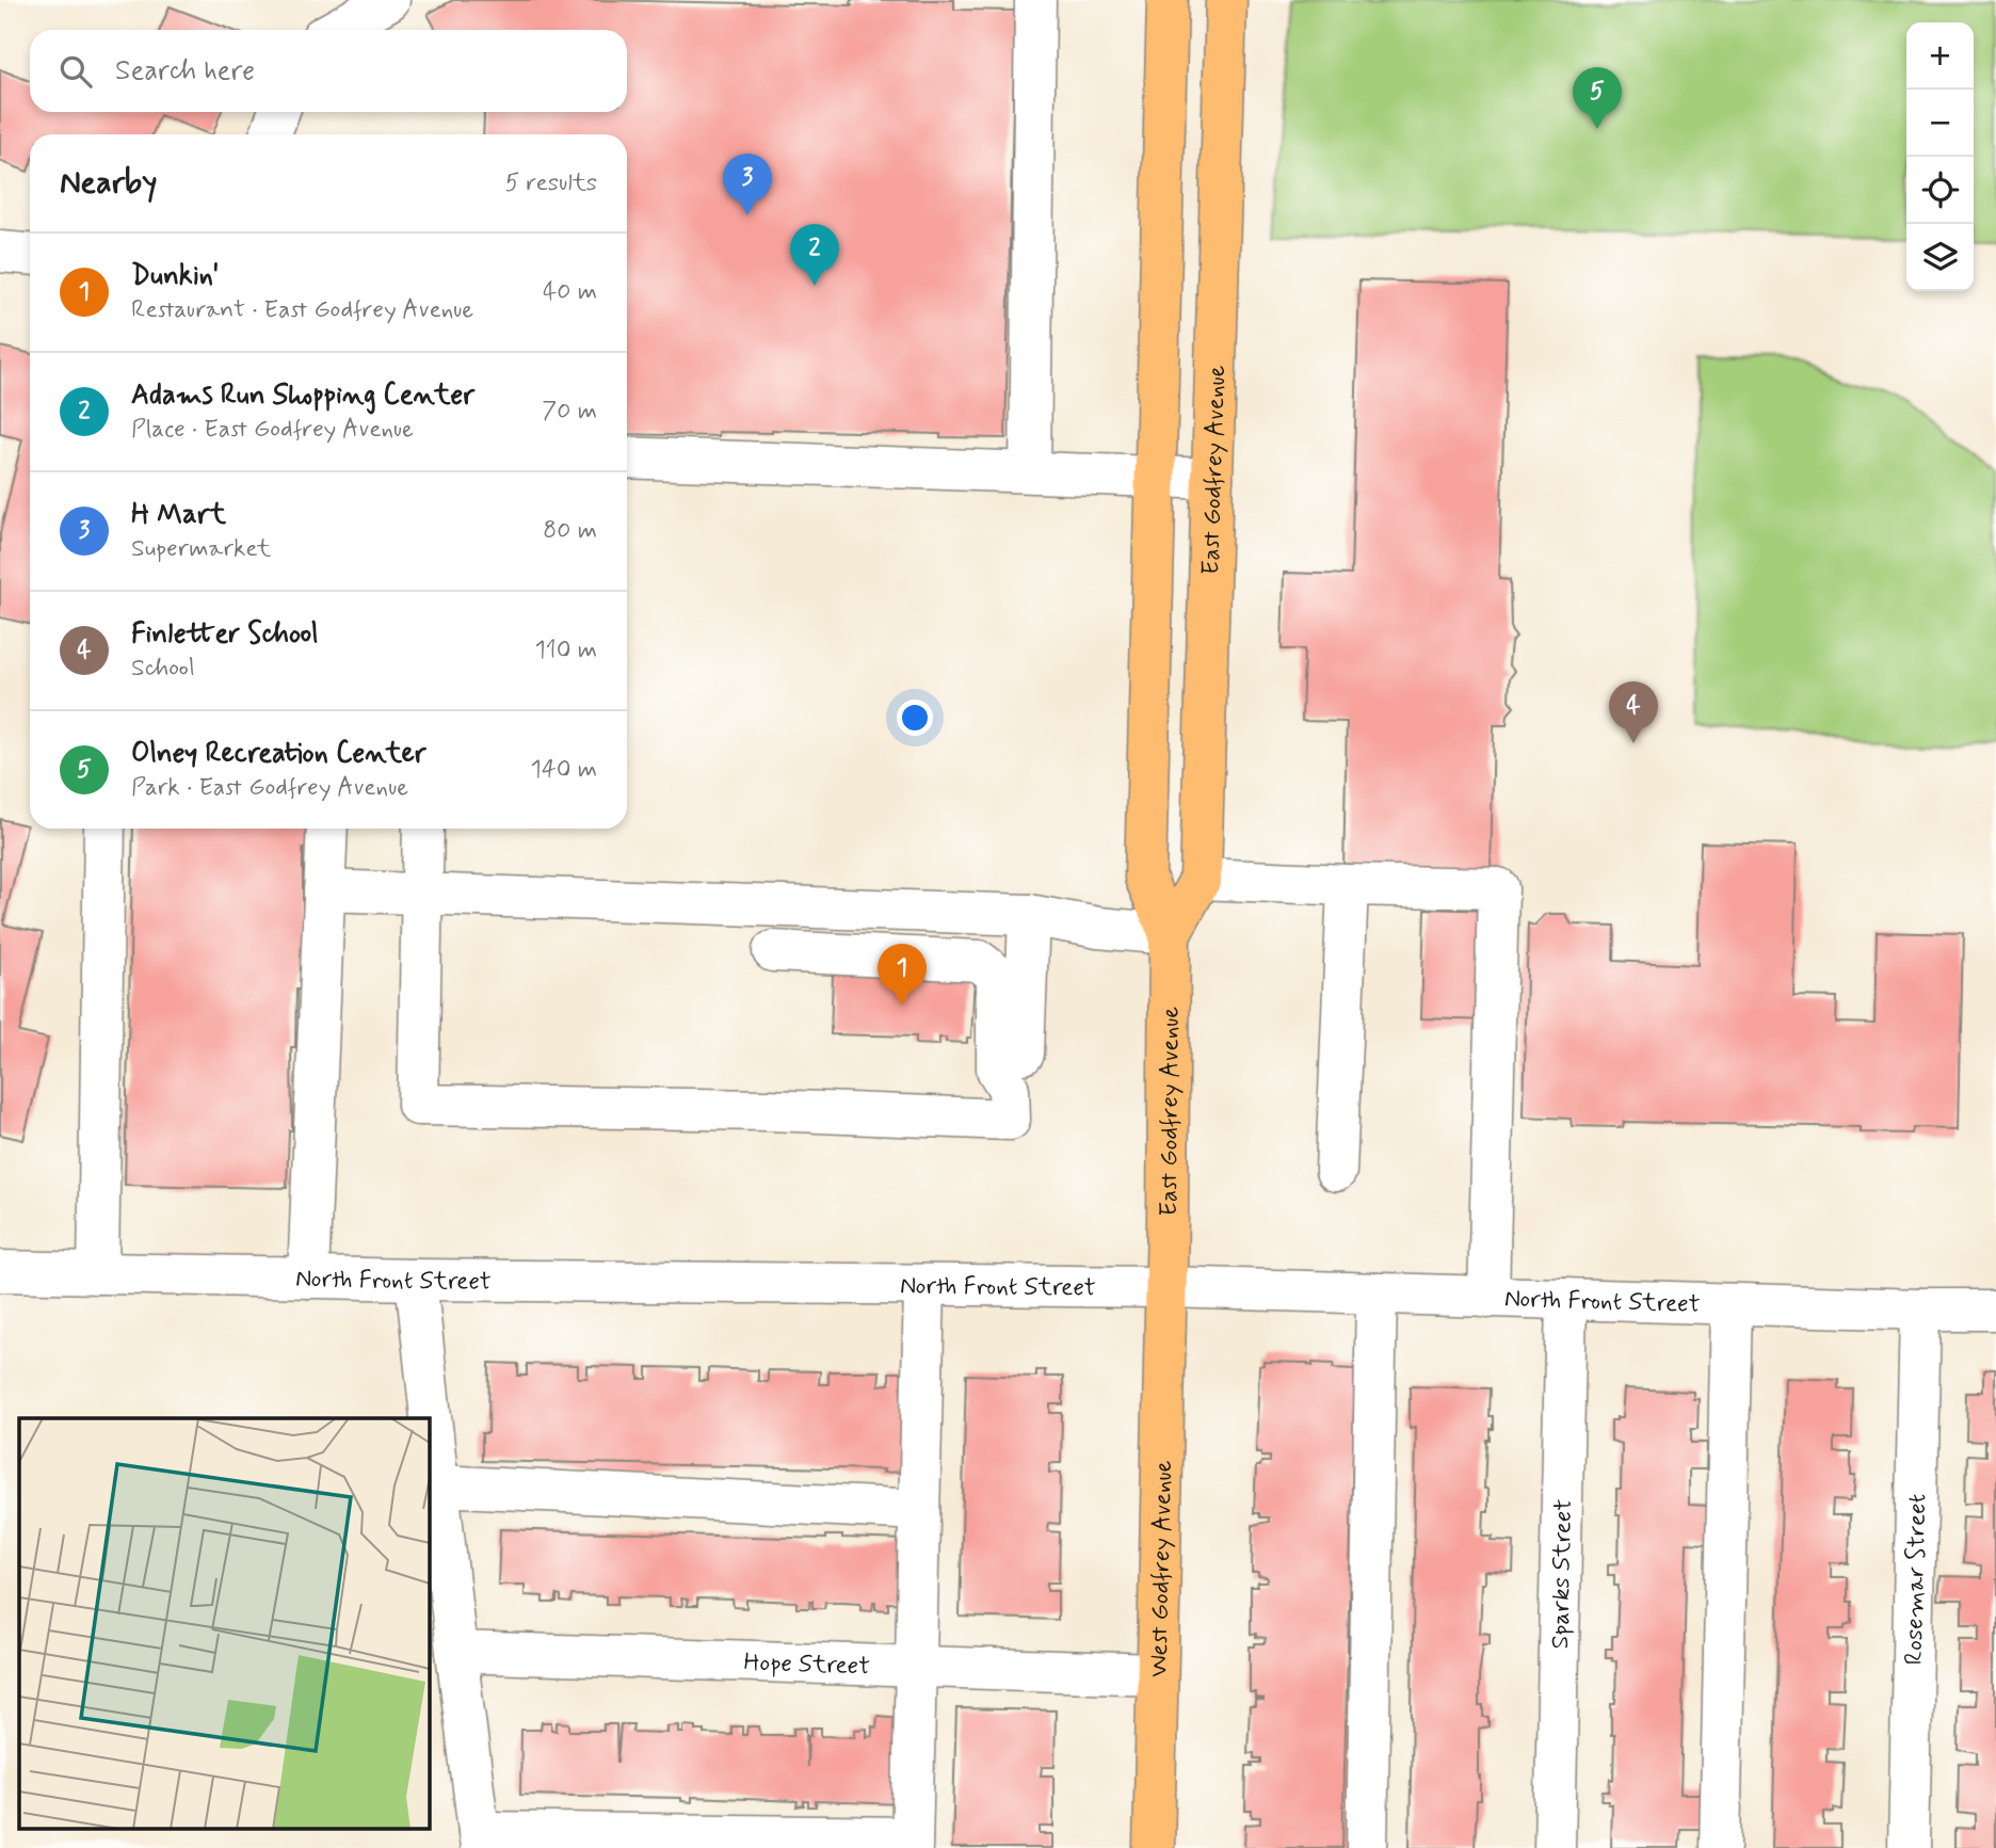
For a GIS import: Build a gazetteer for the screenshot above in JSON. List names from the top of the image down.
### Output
{
  "streets": {
    "main road": ["East Godfrey Avenue", "West Godfrey Avenue"],
    "street": [
      "North Front Street",
      "Sparks Street",
      "Rosemar Street",
      "Hope Street"
    ]
  },
  "crossings": [
    ["East Godfrey Avenue", "North Front Street"],
    ["East Godfrey Avenue", "West Godfrey Avenue"],
    ["North Front Street", "West Godfrey Avenue"],
    ["North Front Street", "Sparks Street"],
    ["North Front Street", "Rosemar Street"],
    ["West Godfrey Avenue", "Hope Street"]
  ],
  "page": {
    "map_buttons": ["+", "−"],
    "search": "Search here",
    "pins": [
      "5",
      "3",
      "2",
      "4",
      "1"
    ],
    "heading": ["Nearby", "5 results"],
    "list": [
      {
        "mark": "1",
        "name": "Dunkin'",
        "note": "Restaurant · East Godfrey Avenue",
        "value": "40 m"
      },
      {
        "mark": "2",
        "name": "Adams Run Shopping Center",
        "note": "Place · East Godfrey Avenue",
        "value": "70 m"
      },
      {
        "mark": "3",
        "name": "H Mart",
        "note": "Supermarket",
        "value": "80 m"
      },
      {
        "mark": "4",
        "name": "Finletter School",
        "note": "School",
        "value": "110 m"
      },
      {
        "mark": "5",
        "name": "Olney Recreation Center",
        "note": "Park · East Godfrey Avenue",
        "value": "140 m"
      }
    ]
  }
}
